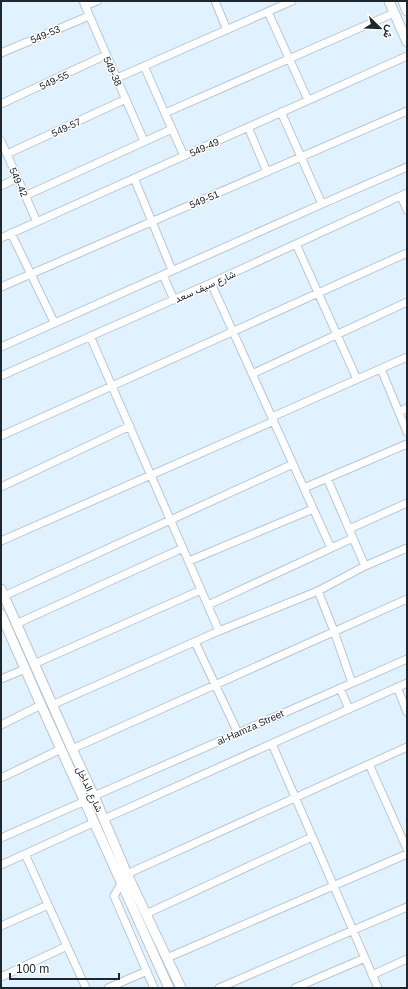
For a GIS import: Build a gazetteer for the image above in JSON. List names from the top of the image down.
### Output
{
  "streets": {
    "main road": ["شارع الداخل"],
    "street": [
      "549-53",
      "549-38",
      "549-55",
      "549-57",
      "549-49",
      "549-42",
      "549-51",
      "شارع سيف سعد",
      "al-Hamza Street"
    ]
  },
  "crossings": [
    ["549-53", "549-38"],
    ["549-38", "549-55"],
    ["549-38", "549-57"],
    ["549-57", "549-42"],
    ["549-49", "549-42"],
    ["al-Hamza Street", "شارع الداخل"]
  ],
  "scale_bar": "100 m",
  "north": "bottom right"
}
